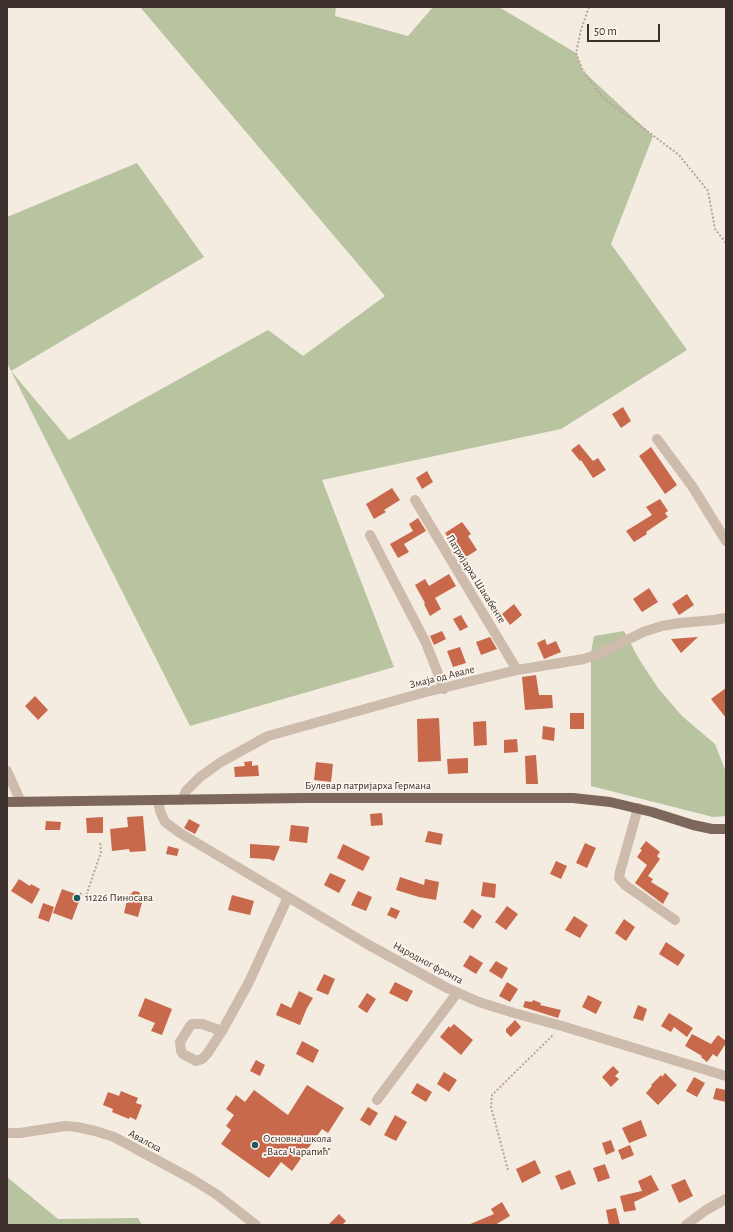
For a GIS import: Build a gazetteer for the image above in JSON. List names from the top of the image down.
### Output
{
  "streets": {
    "main road": ["Булевар патријарха Германа"],
    "street": [
      "Патријарха Шакабенте",
      "Змаја од Авале",
      "Народног фронта",
      "Авалска"
    ]
  },
  "crossings": [
    ["Патријарха Шакабенте", "Змаја од Авале"],
    ["Змаја од Авале", "Булевар патријарха Германа"],
    ["Булевар патријарха Германа", "Народног фронта"]
  ],
  "places": ["11226 Пиносава", "Основна школа „Васа Чарапић”"],
  "scale_bar": "50 m"
}
